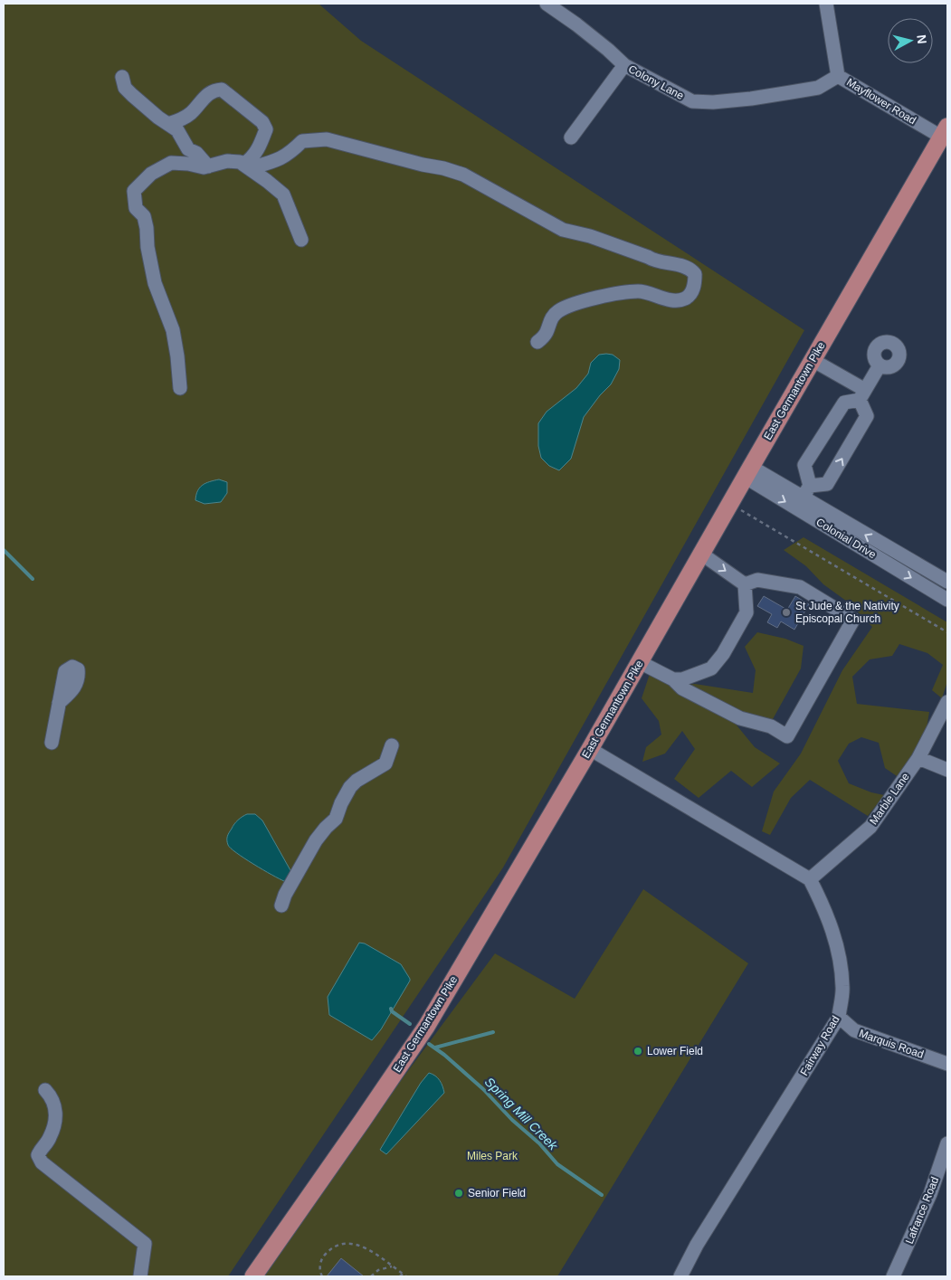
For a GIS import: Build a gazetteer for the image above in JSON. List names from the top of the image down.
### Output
{
  "streets": {
    "main road": ["East Germantown Pike"],
    "street": [
      "Colony Lane",
      "Mayflower Road",
      "Colonial Drive",
      "Marble Lane",
      "Marquis Road",
      "Fairway Road",
      "Lafrance Road"
    ]
  },
  "crossings": [
    ["Colony Lane", "Mayflower Road"],
    ["Mayflower Road", "East Germantown Pike"],
    ["East Germantown Pike", "Colonial Drive"],
    ["Marble Lane", "Fairway Road"],
    ["Marquis Road", "Fairway Road"]
  ],
  "water": ["Spring Mill Creek"],
  "parks": ["Miles Park"],
  "places": ["St Jude & the Nativity Episcopal Church", "Lower Field", "Senior Field"],
  "north": "right"
}
